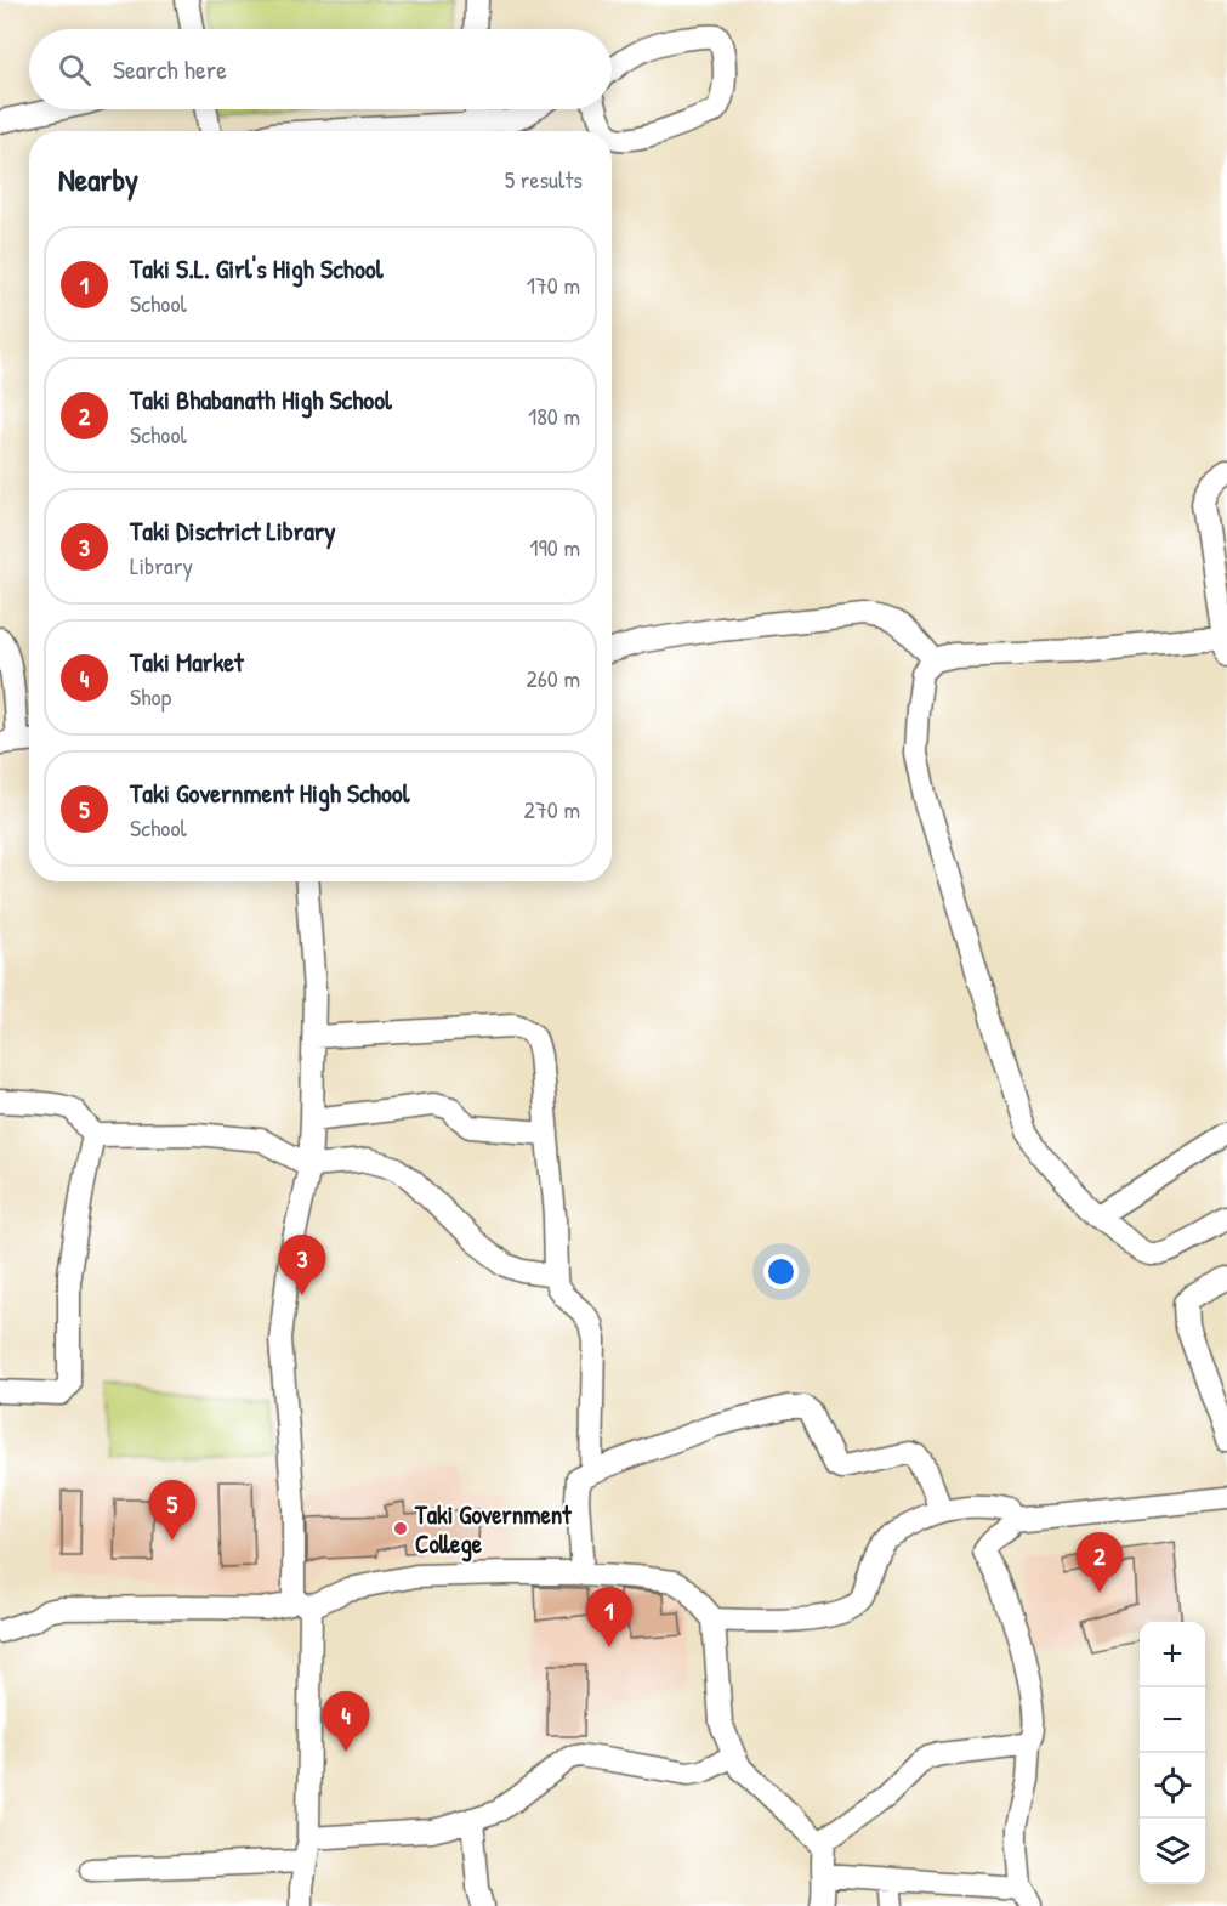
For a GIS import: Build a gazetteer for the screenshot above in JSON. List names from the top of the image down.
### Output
{
  "places": ["Taki Government College"],
  "page": {
    "search": "Search here",
    "heading": ["Nearby", "5 results"],
    "list": [
      {
        "mark": "1",
        "name": "Taki S.L. Girl's High School",
        "note": "School",
        "value": "170 m"
      },
      {
        "mark": "2",
        "name": "Taki Bhabanath High School",
        "note": "School",
        "value": "180 m"
      },
      {
        "mark": "3",
        "name": "Taki Disctrict Library",
        "note": "Library",
        "value": "190 m"
      },
      {
        "mark": "4",
        "name": "Taki Market",
        "note": "Shop",
        "value": "260 m"
      },
      {
        "mark": "5",
        "name": "Taki Government High School",
        "note": "School",
        "value": "270 m"
      }
    ],
    "pins": [
      "3",
      "5",
      "2",
      "1",
      "4"
    ],
    "map_buttons": ["+", "−"]
  }
}
